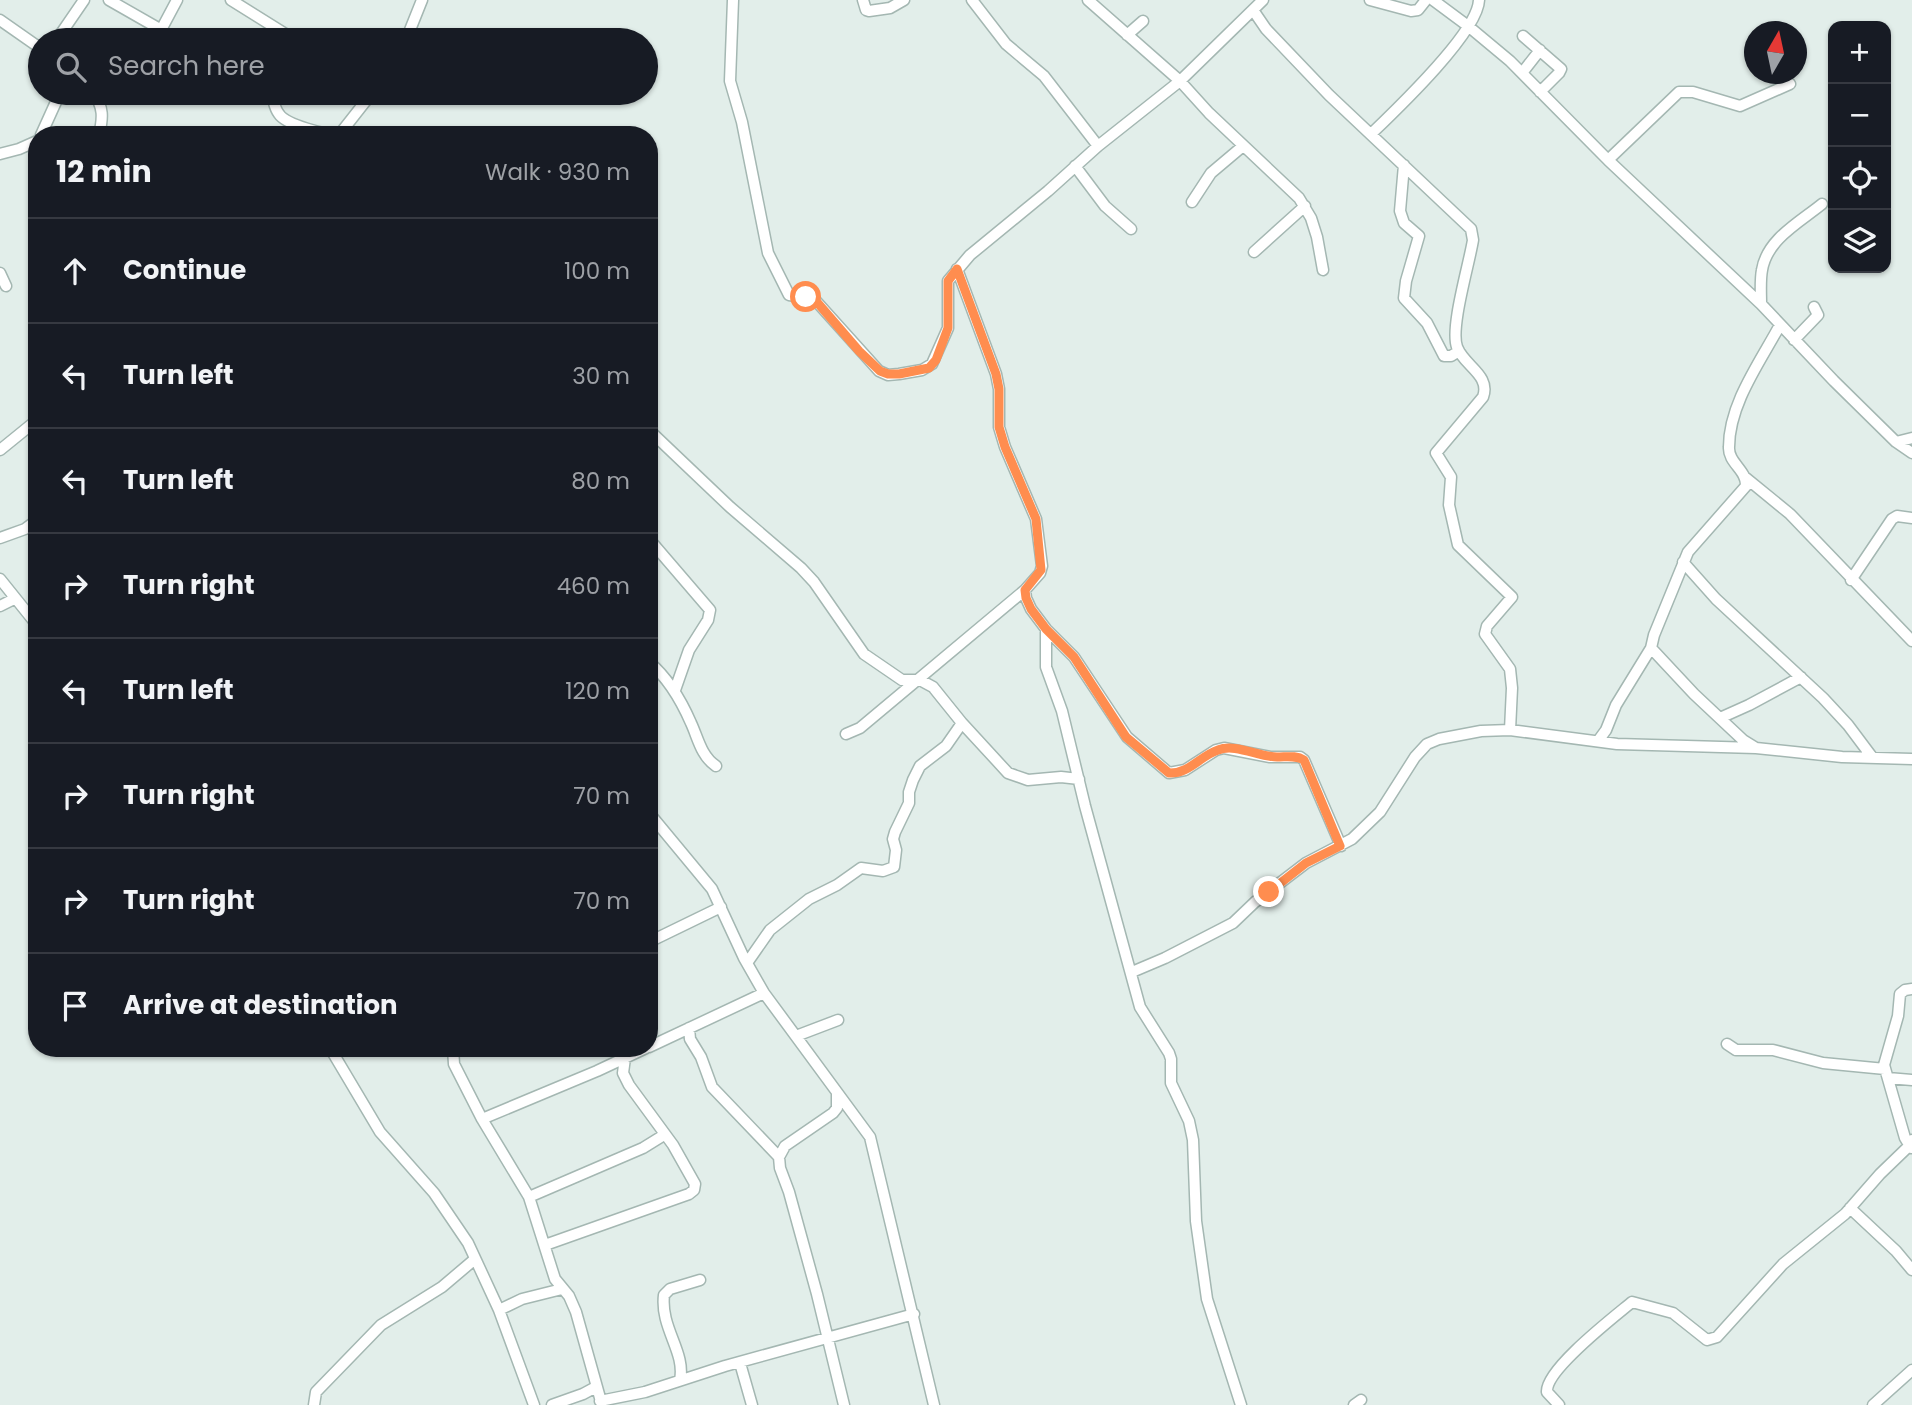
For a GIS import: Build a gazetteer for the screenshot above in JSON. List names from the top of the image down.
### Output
{
  "north": "top",
  "page": {
    "map_buttons": ["+", "−"],
    "search": "Search here",
    "heading": ["12 min", "Walk · 930 m"],
    "list": [
      ["Continue", "100 m"],
      ["Turn left", "30 m"],
      ["Turn left", "80 m"],
      ["Turn right", "460 m"],
      ["Turn left", "120 m"],
      ["Turn right", "70 m"],
      ["Turn right", "70 m"],
      "Arrive at destination"
    ]
  }
}
